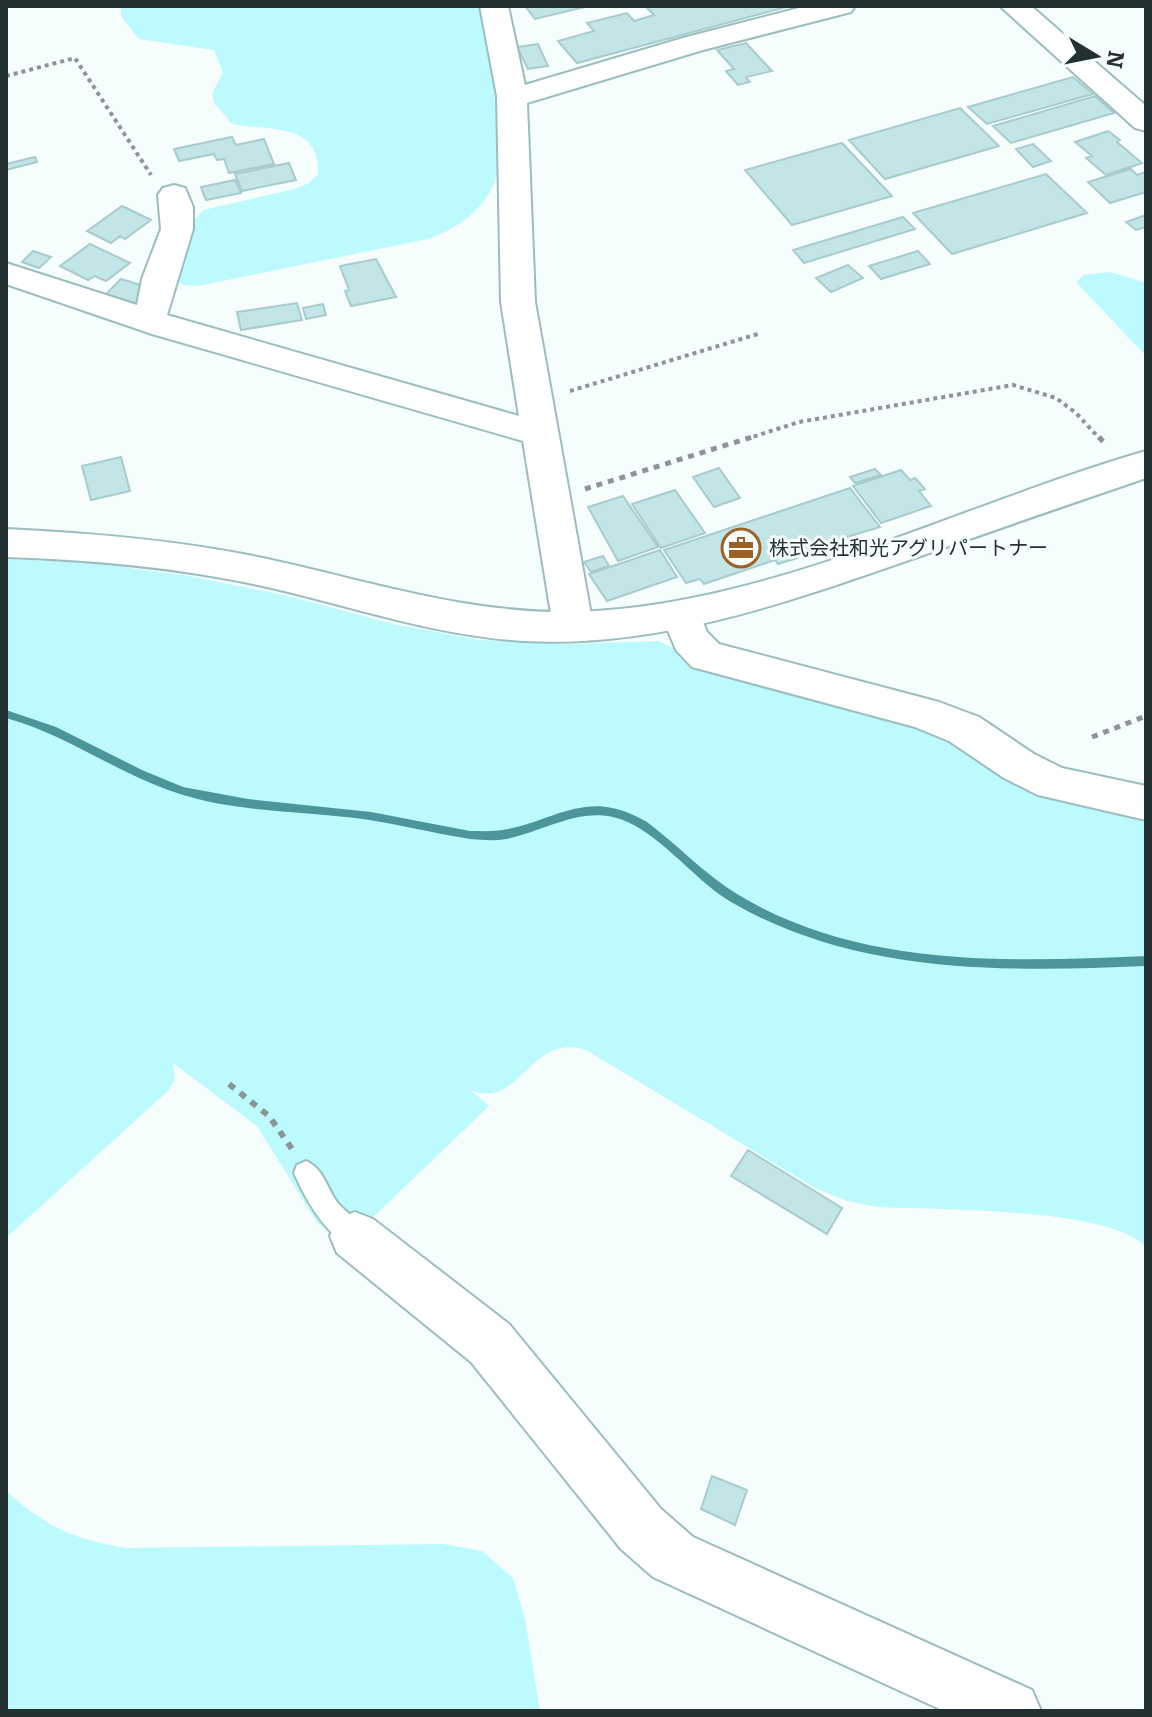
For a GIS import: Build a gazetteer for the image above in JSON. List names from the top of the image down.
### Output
{
  "places": {
    "office": ["株式会社和光アグリパートナー"]
  },
  "north": "right"
}
